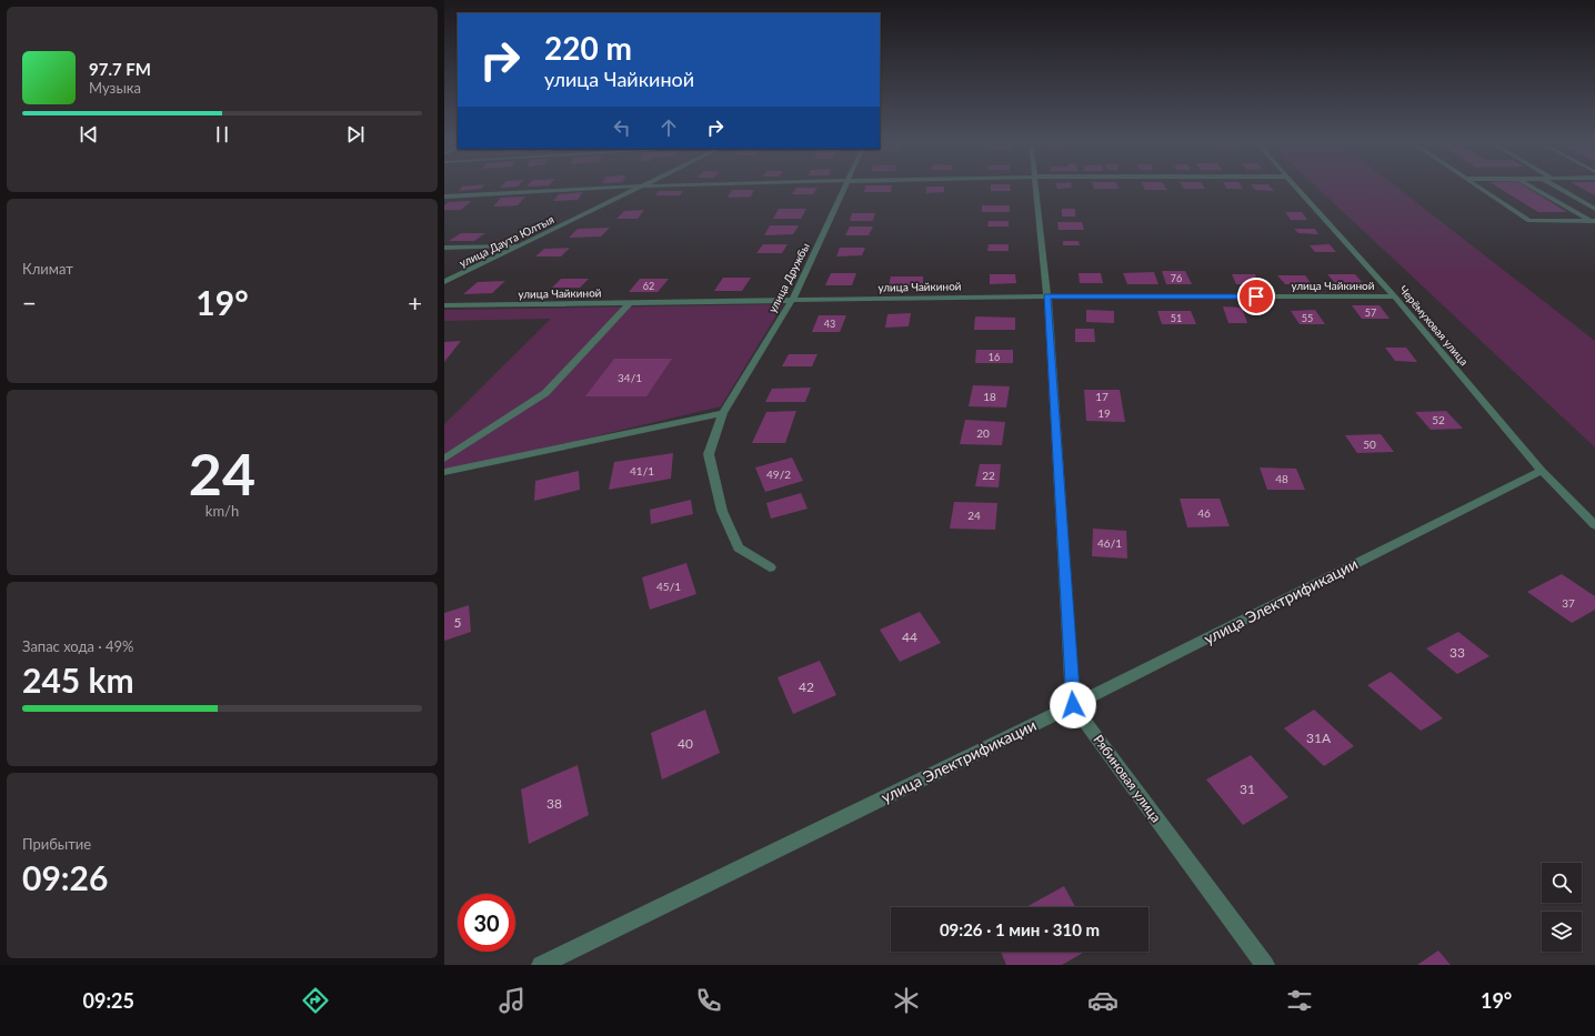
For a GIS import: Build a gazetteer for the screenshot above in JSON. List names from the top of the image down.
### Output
{
  "streets": {
    "street": [
      "улица Даута Юлтыя",
      "улица Дружбы",
      "улица Чайкиной",
      "Черёмуховая улица",
      "улица Электрификации",
      "Рябиновая улица"
    ]
  },
  "crossings": [
    ["улица Дружбы", "улица Чайкиной"],
    ["улица Чайкиной", "Черёмуховая улица"],
    ["Черёмуховая улица", "улица Электрификации"],
    ["улица Электрификации", "Рябиновая улица"]
  ],
  "house_numbers": [
    "76",
    "62",
    "57",
    "51",
    "55",
    "43",
    "16",
    "34/1",
    "18",
    "17",
    "19",
    "52",
    "20",
    "50",
    "41/1",
    "49/2",
    "22",
    "48",
    "46",
    "24",
    "46/1",
    "45/1",
    "37",
    "5",
    "44",
    "33",
    "42",
    "31А",
    "40",
    "31",
    "38"
  ],
  "page": {
    "turn": ["220 m", "улица Чайкиной"],
    "song": ["97.7 FM", "Музыка"],
    "tile": [
      "Климат",
      ["24", "km/h"],
      ["Запас хода · 49%", "245 km"],
      ["Прибытие", "09:26"]
    ],
    "heat": ["−", "19°", "+"],
    "limit": "30",
    "trip": "09:26 · 1 мин · 310 m",
    "tabs": ["09:25", "19°"]
  }
}
